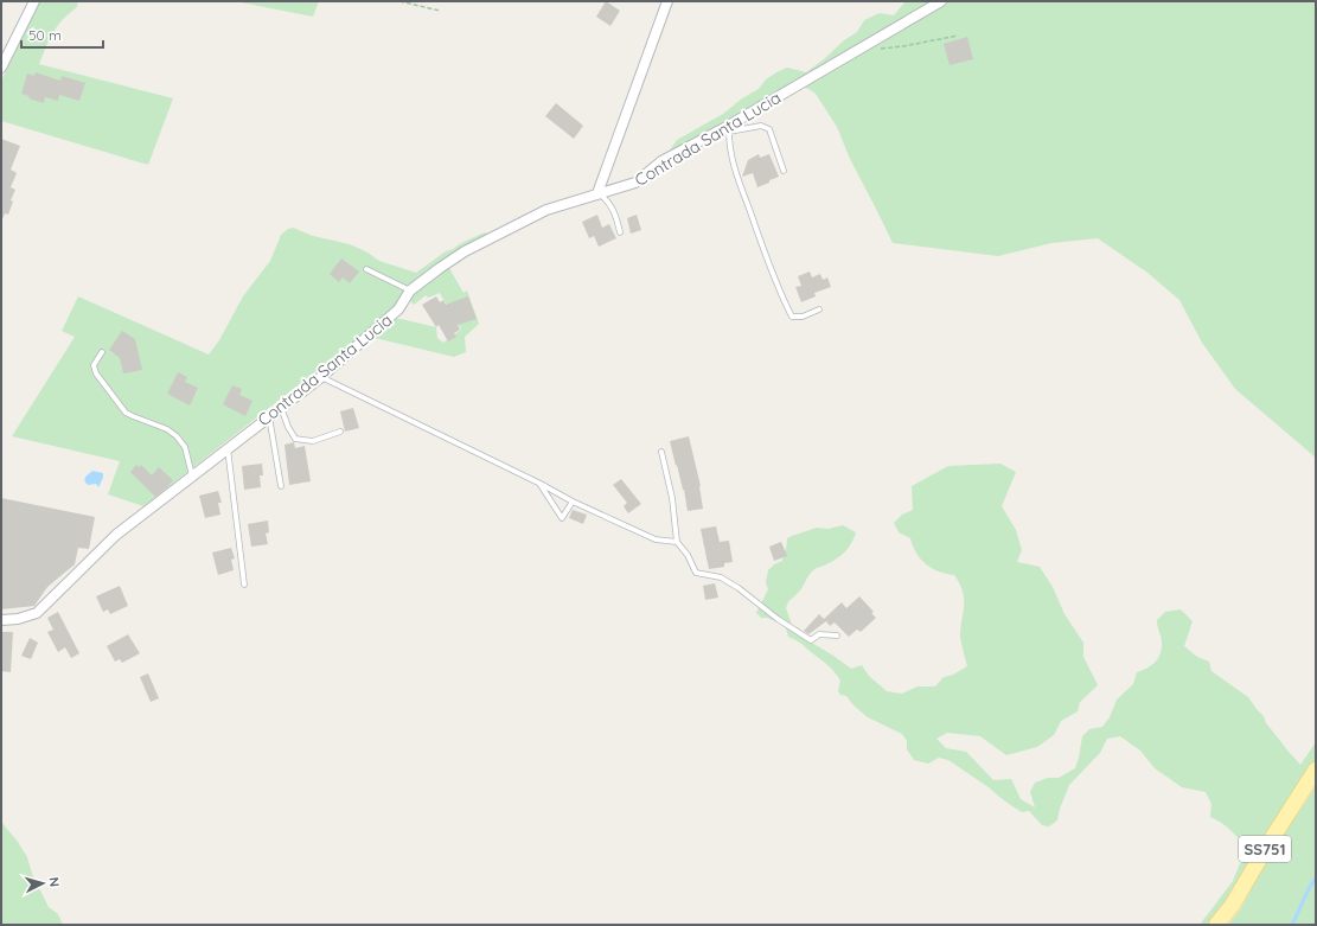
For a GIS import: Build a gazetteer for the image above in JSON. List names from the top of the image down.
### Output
{
  "streets": {
    "main road": ["SS751"],
    "street": ["Contrada Santa Lucia"]
  },
  "scale_bar": "50 m",
  "north": "right"
}
